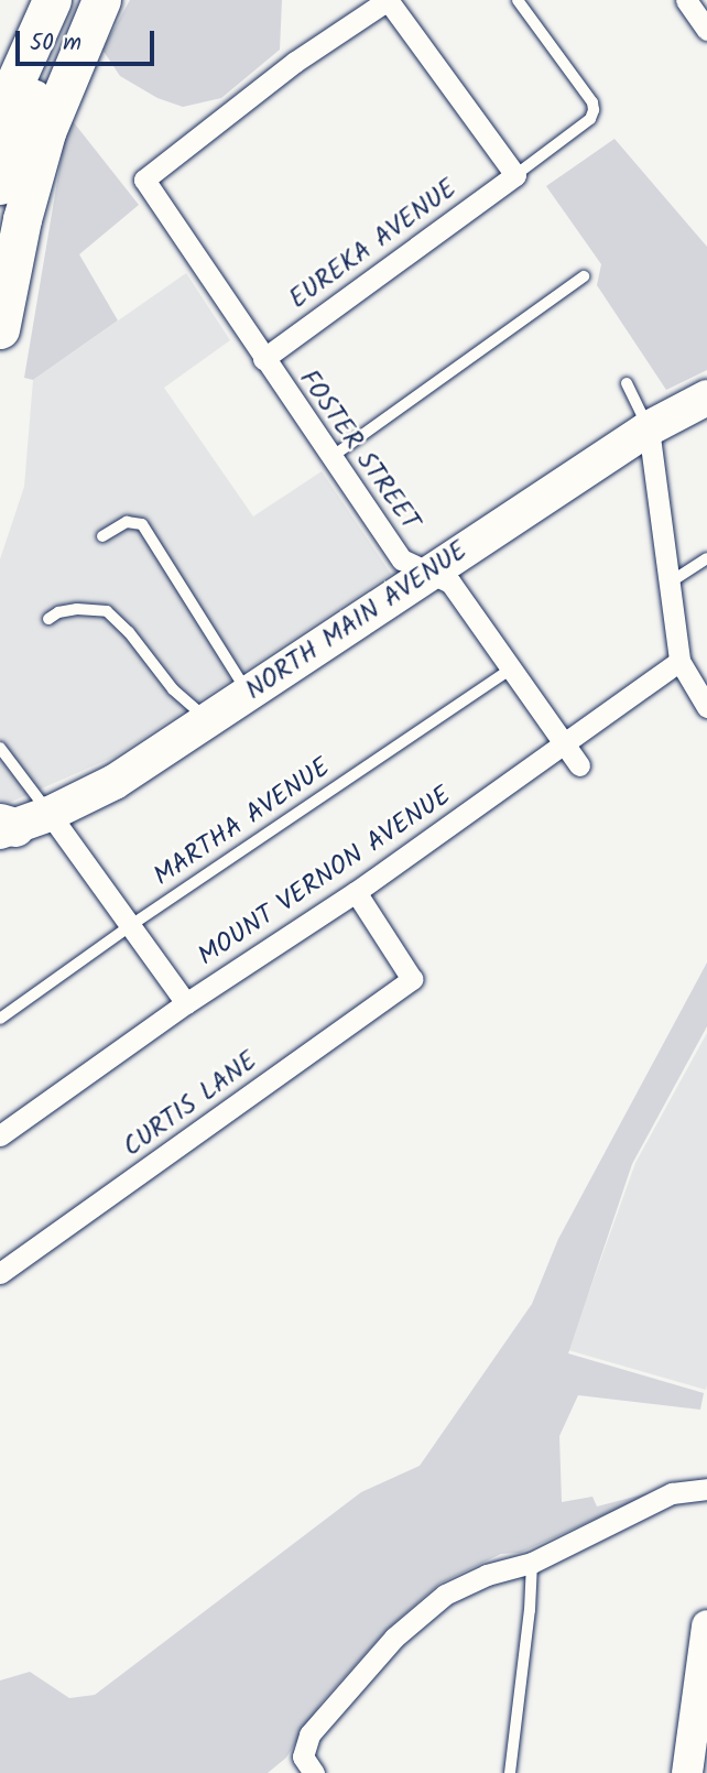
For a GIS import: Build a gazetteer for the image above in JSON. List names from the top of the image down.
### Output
{
  "streets": {
    "main road": ["NORTH MAIN AVENUE"],
    "street": [
      "EUREKA AVENUE",
      "FOSTER STREET",
      "MOUNT VERNON AVENUE",
      "CURTIS LANE"
    ],
    "lane": ["MARTHA AVENUE"]
  },
  "crossings": [
    ["EUREKA AVENUE", "FOSTER STREET"],
    ["FOSTER STREET", "NORTH MAIN AVENUE"],
    ["FOSTER STREET", "MARTHA AVENUE"],
    ["FOSTER STREET", "MOUNT VERNON AVENUE"],
    ["MOUNT VERNON AVENUE", "CURTIS LANE"]
  ],
  "scale_bar": "50 m"
}
